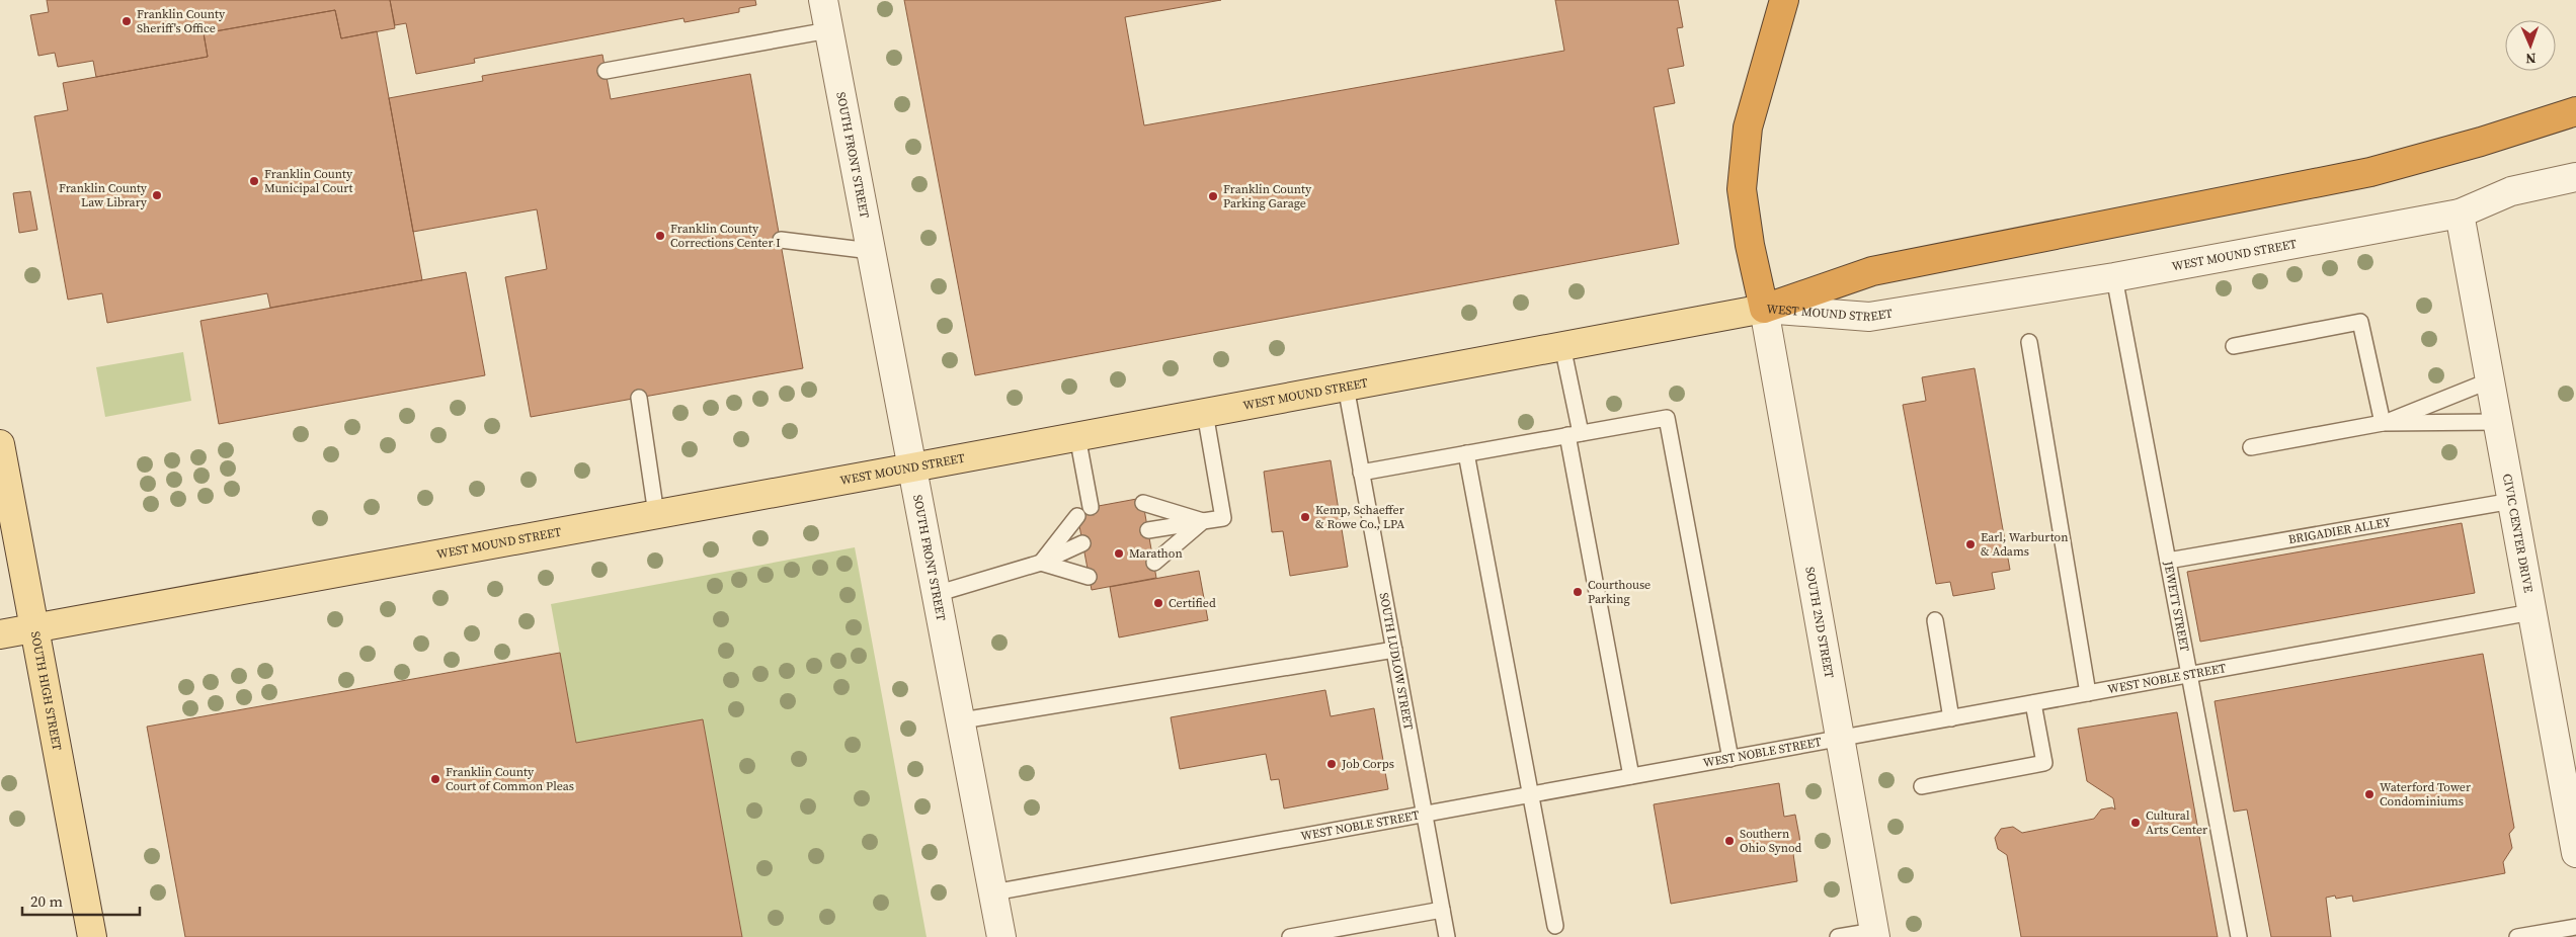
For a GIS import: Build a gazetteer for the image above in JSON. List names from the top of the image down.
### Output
{
  "streets": {
    "main road": ["WEST MOUND STREET", "SOUTH HIGH STREET"],
    "street": ["SOUTH FRONT STREET", "CIVIC CENTER DRIVE", "SOUTH 2ND STREET"],
    "lane": [
      "BRIGADIER ALLEY",
      "JEWETT STREET",
      "SOUTH LUDLOW STREET",
      "WEST NOBLE STREET"
    ]
  },
  "crossings": [
    ["SOUTH FRONT STREET", "WEST MOUND STREET"],
    ["SOUTH FRONT STREET", "WEST NOBLE STREET"],
    ["WEST MOUND STREET", "CIVIC CENTER DRIVE"],
    ["WEST MOUND STREET", "JEWETT STREET"],
    ["WEST MOUND STREET", "SOUTH 2ND STREET"],
    ["WEST MOUND STREET", "SOUTH LUDLOW STREET"],
    ["WEST MOUND STREET", "SOUTH HIGH STREET"],
    ["BRIGADIER ALLEY", "CIVIC CENTER DRIVE"],
    ["BRIGADIER ALLEY", "JEWETT STREET"],
    ["CIVIC CENTER DRIVE", "WEST NOBLE STREET"],
    ["JEWETT STREET", "WEST NOBLE STREET"],
    ["SOUTH 2ND STREET", "WEST NOBLE STREET"],
    ["SOUTH LUDLOW STREET", "WEST NOBLE STREET"]
  ],
  "places": [
    "Franklin County Sheriff's Office",
    "Franklin County Municipal Court",
    "Franklin County Law Library",
    "Franklin County Parking Garage",
    "Franklin County Corrections Center I",
    "Kemp, Schaeffer & Rowe Co., LPA",
    "Earl, Warburton & Adams",
    "Marathon",
    "Courthouse Parking",
    "Certified",
    "Job Corps",
    "Franklin County Court of Common Pleas",
    "Waterford Tower Condominiums",
    "Cultural Arts Center",
    "Southern Ohio Synod"
  ],
  "scale_bar": "20 m",
  "north": "bottom"
}
